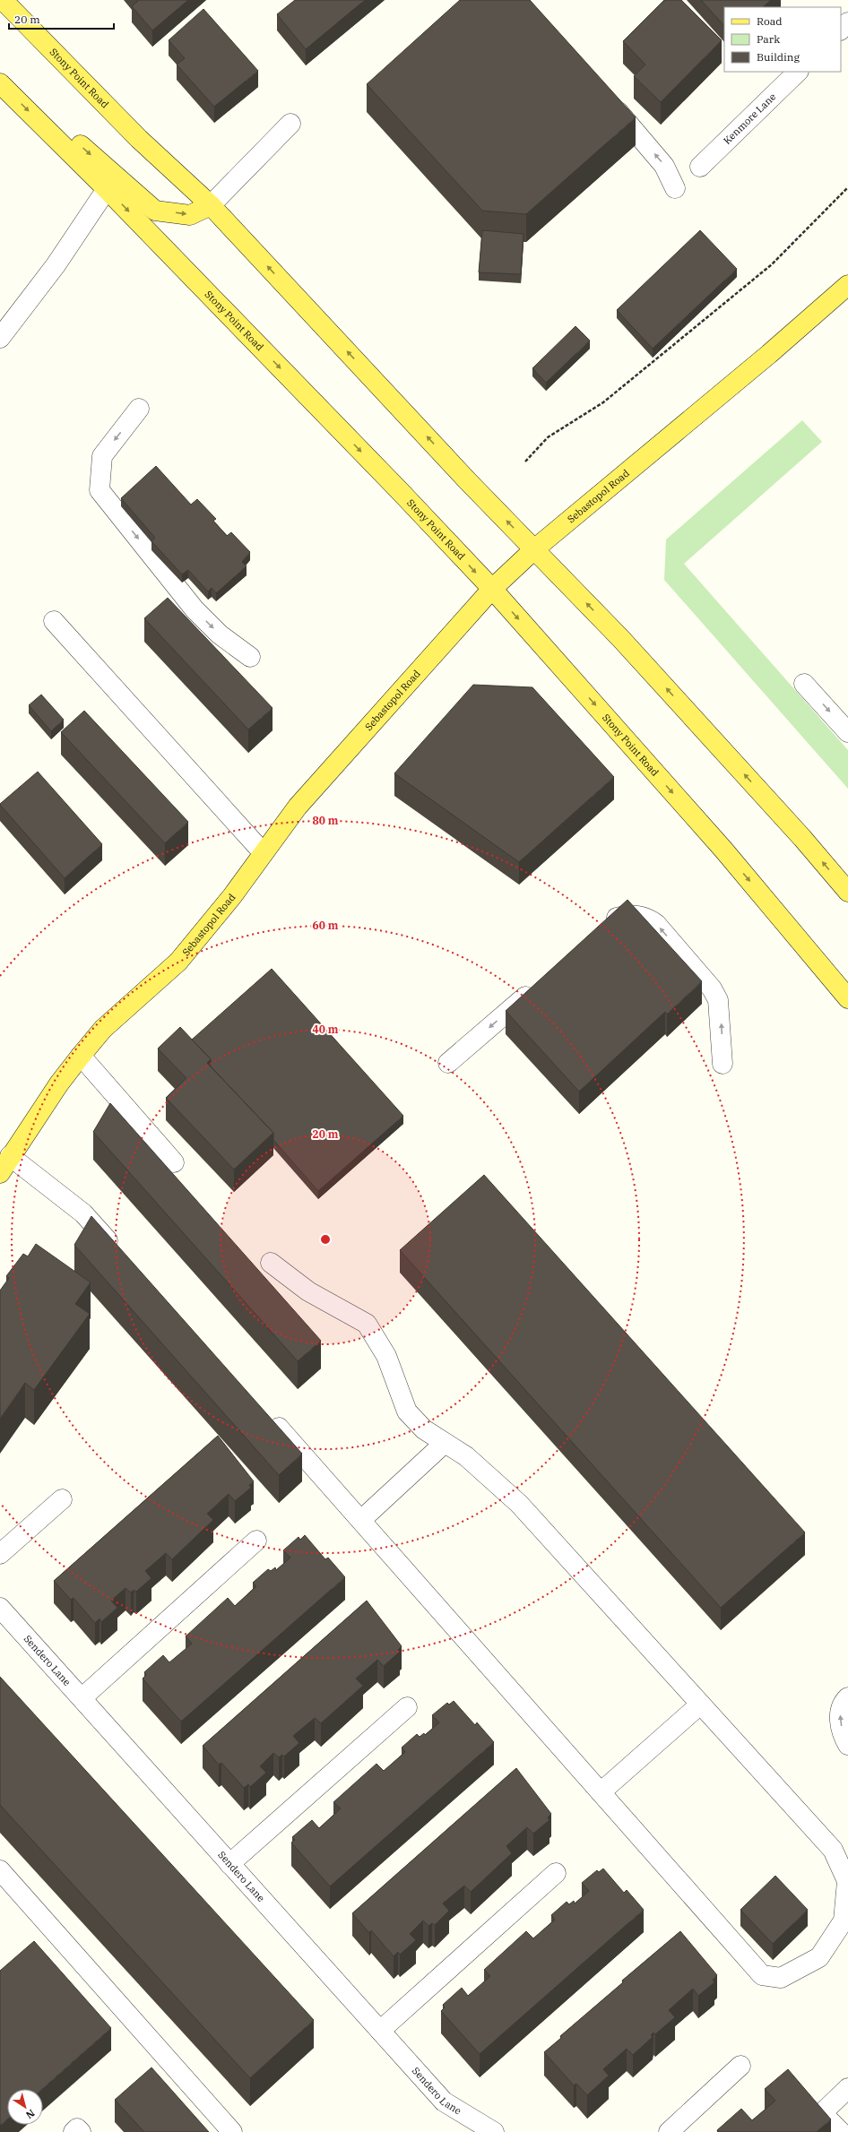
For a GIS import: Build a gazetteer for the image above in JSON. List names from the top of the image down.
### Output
{
  "streets": {
    "main road": ["Stony Point Road", "Sebastopol Road"],
    "street": ["Kenmore Lane", "Sendero Lane"]
  },
  "crossings": [
    ["Stony Point Road", "Sebastopol Road"]
  ],
  "legend": ["Road", "Park", "Building"],
  "scale_bar": "20 m",
  "north": "bottom right",
  "rings": [
    "80 m",
    "60 m",
    "40 m",
    "20 m"
  ]
}
